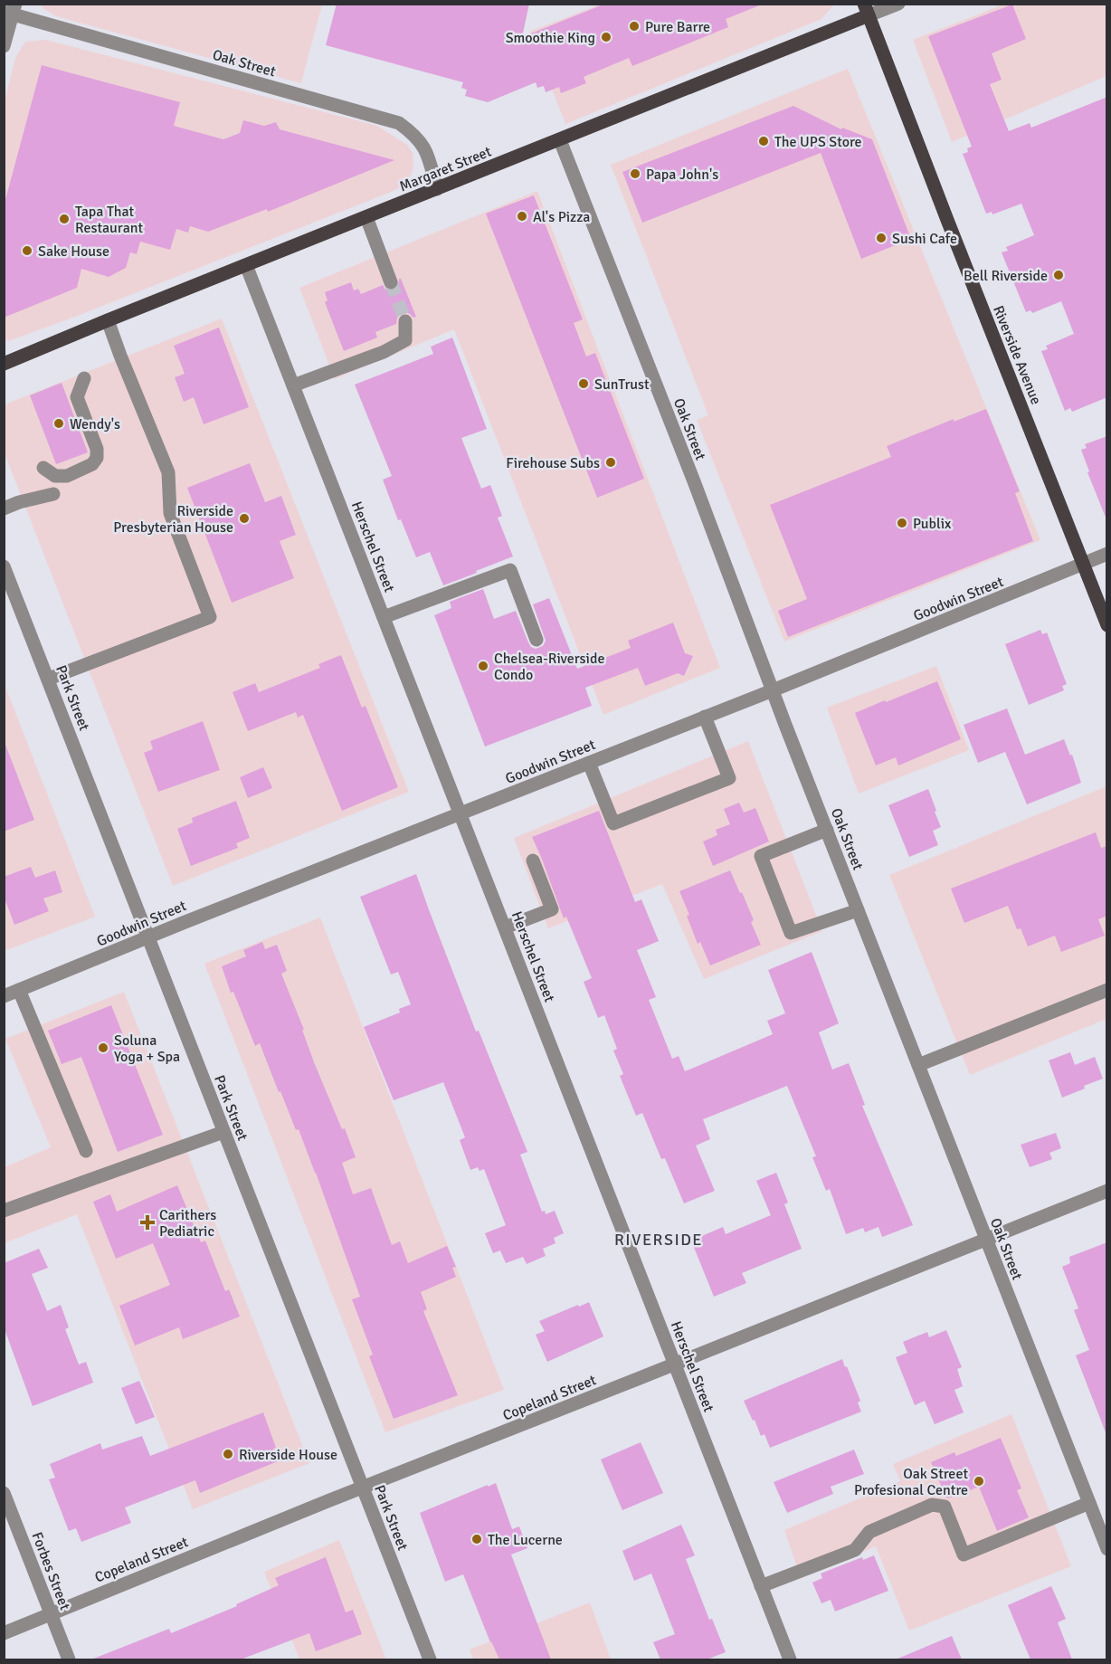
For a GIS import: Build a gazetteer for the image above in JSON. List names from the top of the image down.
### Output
{
  "streets": {
    "main road": ["Margaret Street", "Riverside Avenue"],
    "street": [
      "Oak Street",
      "Herschel Street",
      "Goodwin Street",
      "Park Street",
      "Copeland Street",
      "Forbes Street"
    ]
  },
  "crossings": [
    ["Oak Street", "Margaret Street"],
    ["Oak Street", "Goodwin Street"],
    ["Oak Street", "Copeland Street"],
    ["Margaret Street", "Riverside Avenue"],
    ["Margaret Street", "Herschel Street"],
    ["Riverside Avenue", "Goodwin Street"],
    ["Herschel Street", "Goodwin Street"],
    ["Herschel Street", "Copeland Street"],
    ["Goodwin Street", "Park Street"],
    ["Park Street", "Copeland Street"],
    ["Copeland Street", "Forbes Street"]
  ],
  "districts": ["RIVERSIDE"],
  "places": {
    "other": [
      "Pure Barre",
      "Smoothie King",
      "The UPS Store",
      "Papa John's",
      "Al's Pizza",
      "Tapa That Restaurant",
      "Sushi Cafe",
      "Sake House",
      "Bell Riverside",
      "SunTrust",
      "Wendy's",
      "Firehouse Subs",
      "Riverside Presbyterian House",
      "Publix",
      "Chelsea-Riverside Condo",
      "Soluna Yoga + Spa",
      "Riverside House",
      "Oak Street Profesional Centre",
      "The Lucerne"
    ],
    "health": ["Carithers Pediatric"]
  }
}
